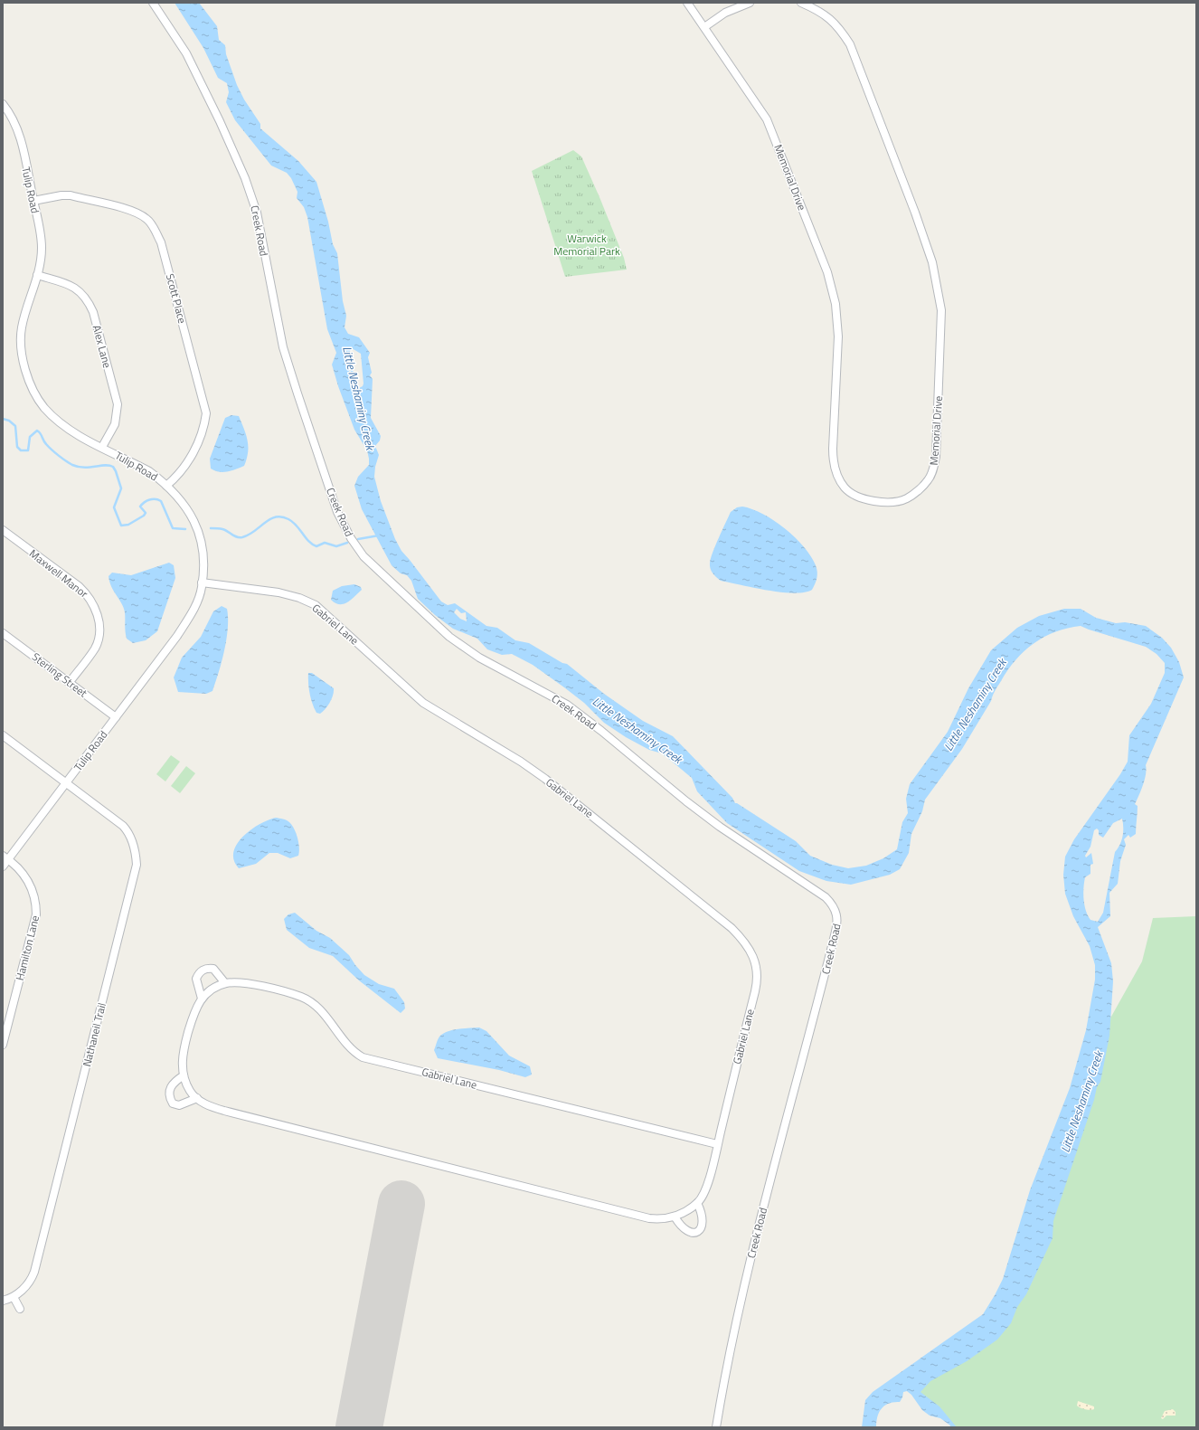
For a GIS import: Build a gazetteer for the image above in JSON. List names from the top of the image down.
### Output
{
  "streets": {
    "street": [
      "Memorial Drive",
      "Tulip Road",
      "Creek Road",
      "Scott Place",
      "Alex Lane",
      "Maxwell Manor",
      "Gabriel Lane",
      "Sterling Street",
      "Hamilton Lane",
      "Nathaneil Trail"
    ]
  },
  "crossings": [
    ["Tulip Road", "Scott Place"],
    ["Tulip Road", "Alex Lane"],
    ["Tulip Road", "Gabriel Lane"],
    ["Tulip Road", "Sterling Street"],
    ["Tulip Road", "Hamilton Lane"],
    ["Tulip Road", "Nathaneil Trail"],
    ["Maxwell Manor", "Sterling Street"]
  ],
  "water": ["Little Neshaminy Creek"],
  "parks": ["Warwick Memorial Park"]
}
